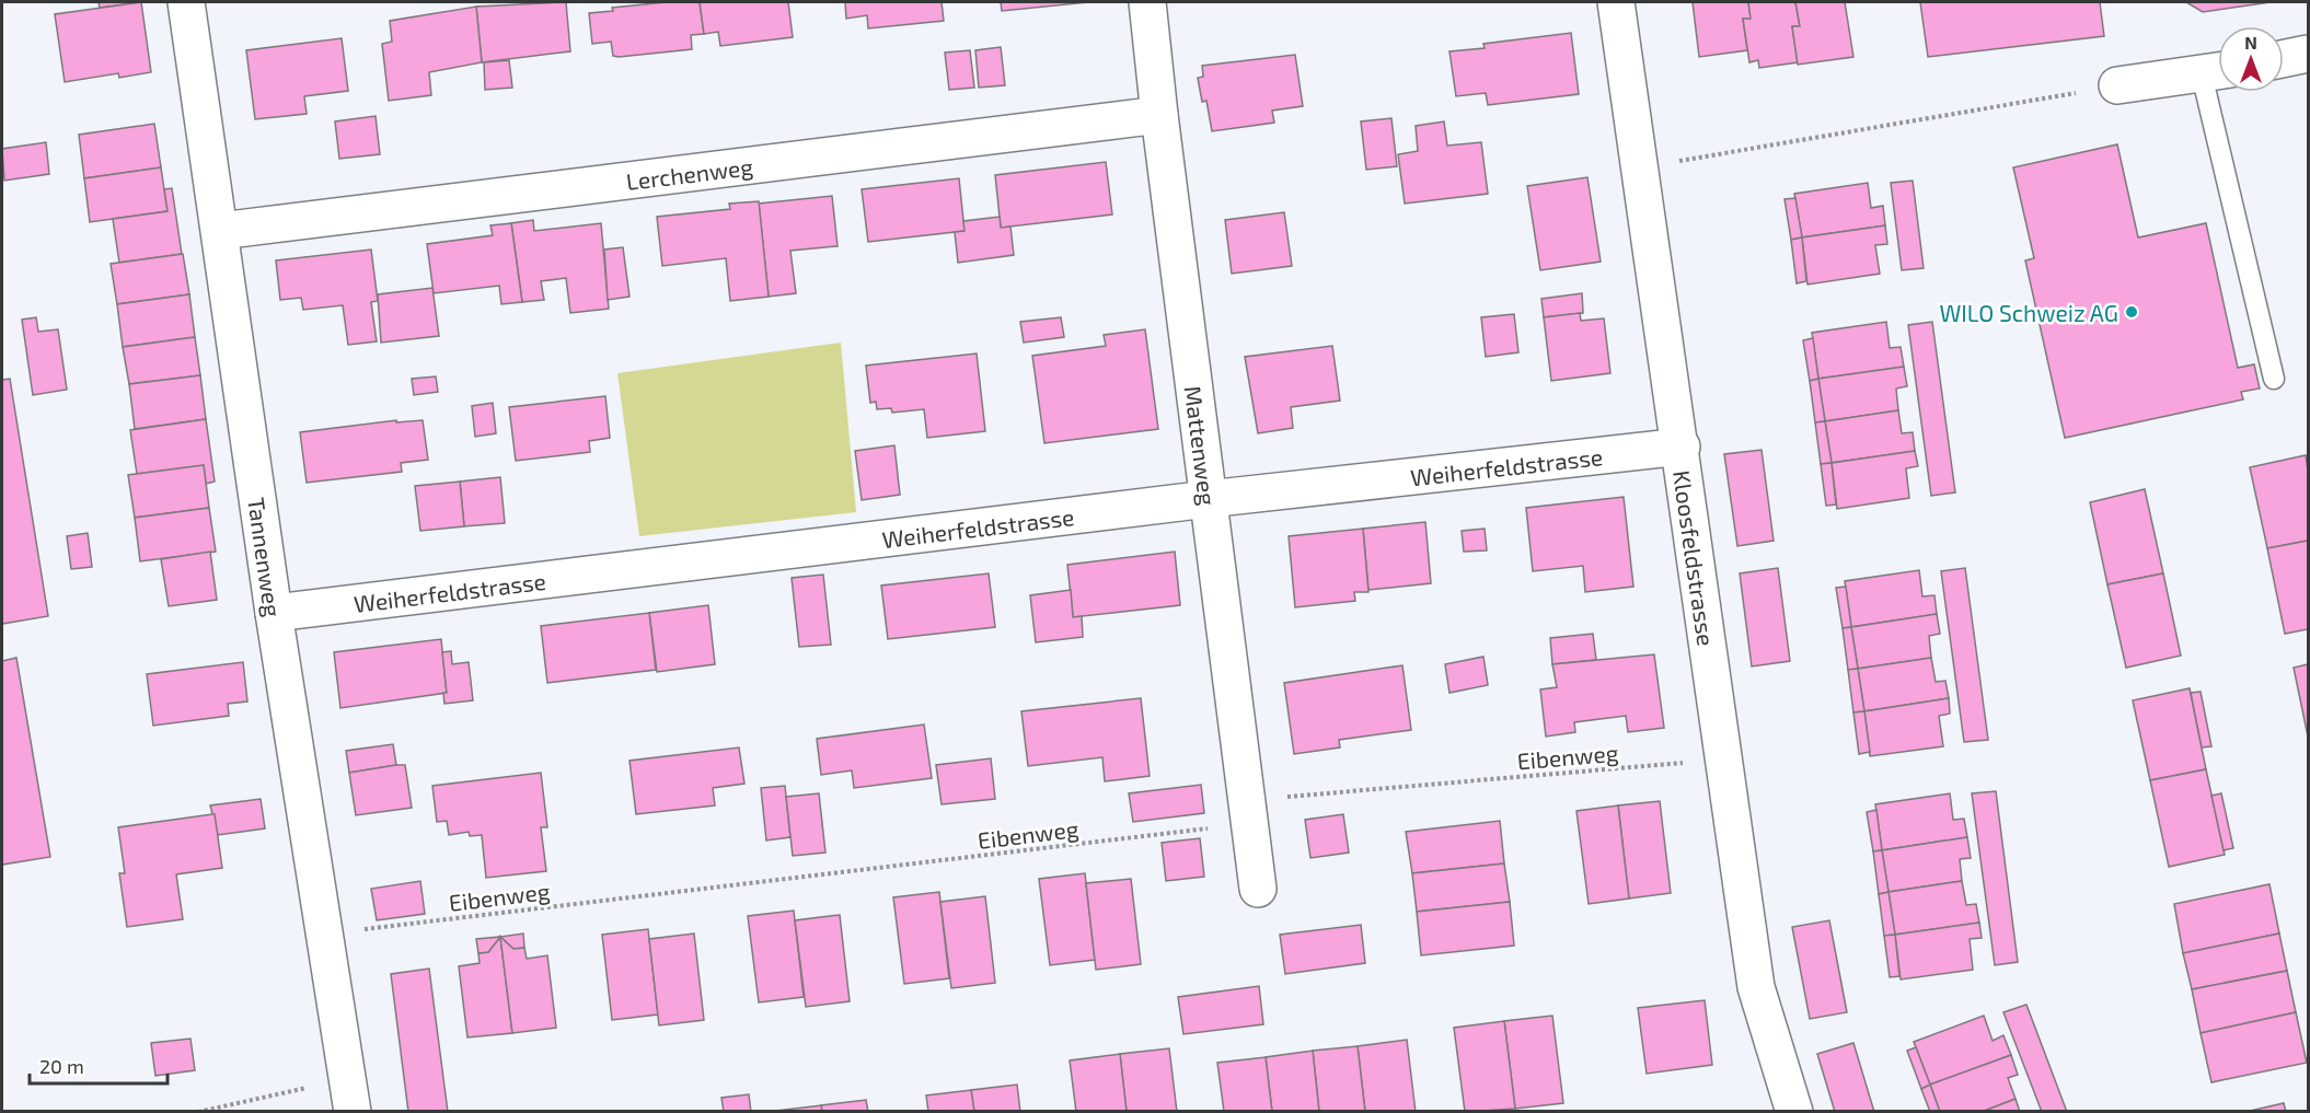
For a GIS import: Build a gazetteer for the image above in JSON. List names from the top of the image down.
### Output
{
  "streets": {
    "street": [
      "Lerchenweg",
      "Mattenweg",
      "Weiherfeldstrasse",
      "Tannenweg",
      "Kloosfeldstrasse"
    ],
    "path": ["Eibenweg"]
  },
  "crossings": [
    ["Lerchenweg", "Mattenweg"],
    ["Lerchenweg", "Tannenweg"],
    ["Mattenweg", "Weiherfeldstrasse"],
    ["Mattenweg", "Eibenweg"],
    ["Weiherfeldstrasse", "Tannenweg"],
    ["Weiherfeldstrasse", "Kloosfeldstrasse"],
    ["Tannenweg", "Eibenweg"],
    ["Kloosfeldstrasse", "Eibenweg"]
  ],
  "places": ["WILO Schweiz AG"],
  "scale_bar": "20 m",
  "north": "top"
}
